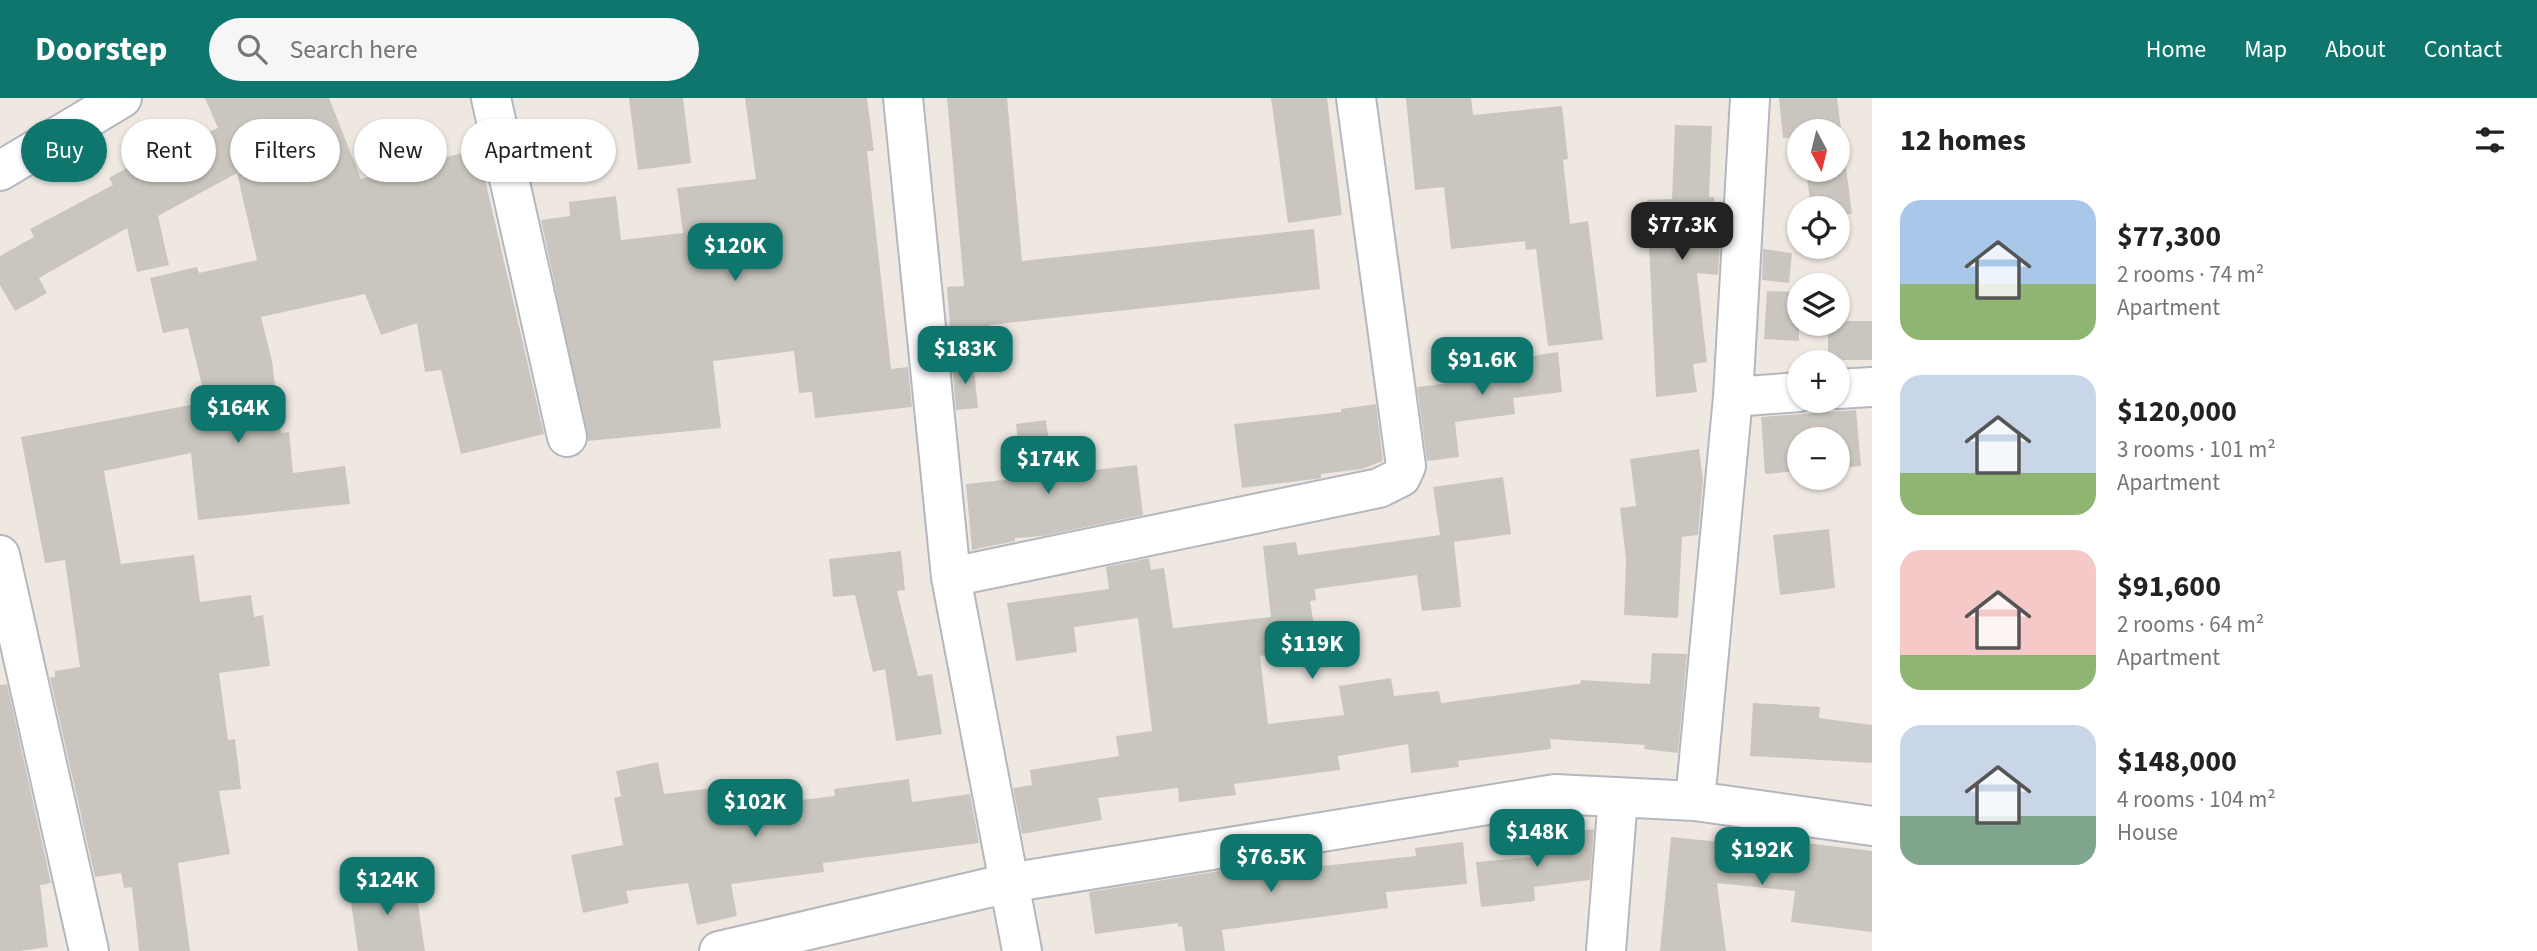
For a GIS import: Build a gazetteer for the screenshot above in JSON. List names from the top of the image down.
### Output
{
  "north": "bottom",
  "page": {
    "header": "Doorstep",
    "search": "Search here",
    "nav": [
      "Home",
      "Map",
      "About",
      "Contact"
    ],
    "heading": "12 homes",
    "map_buttons": ["+", "−"],
    "chip": [
      "Buy",
      "Rent",
      "Filters",
      "New",
      "Apartment"
    ],
    "list": [
      {
        "name": "$77,300",
        "note": "2 rooms · 74 m² · Apartment"
      },
      {
        "name": "$120,000",
        "note": "3 rooms · 101 m² · Apartment"
      },
      {
        "name": "$91,600",
        "note": "2 rooms · 64 m² · Apartment"
      },
      {
        "name": "$148,000",
        "note": "4 rooms · 104 m² · House"
      }
    ],
    "price": [
      "$77.3K",
      "$120K",
      "$183K",
      "$91.6K",
      "$164K",
      "$174K",
      "$119K",
      "$102K",
      "$148K",
      "$192K",
      "$76.5K",
      "$124K"
    ]
  }
}
